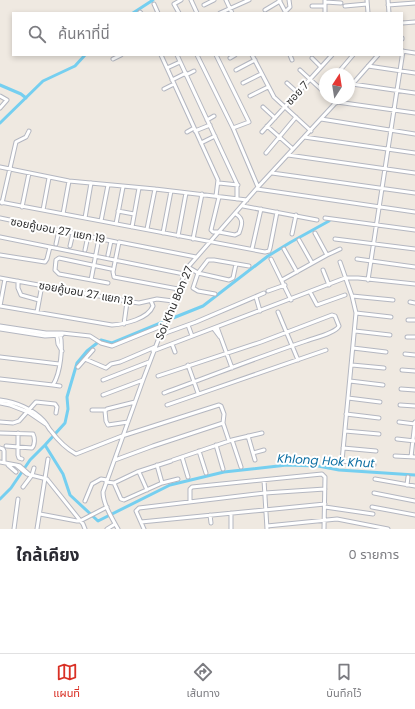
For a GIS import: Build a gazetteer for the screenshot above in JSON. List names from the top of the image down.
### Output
{
  "streets": {
    "street": [
      "ซอย 7",
      "ซอยคู้บอน 27 แยก 19",
      "ซอยคู้บอน 27 แยก 13",
      "Soi Khu Bon 27"
    ]
  },
  "crossings": [
    ["ซอยคู้บอน 27 แยก 19", "Soi Khu Bon 27"],
    ["ซอยคู้บอน 27 แยก 13", "Soi Khu Bon 27"]
  ],
  "water": ["Khlong Hok Khut"],
  "north": "top",
  "page": {
    "search": "ค้นหาที่นี่",
    "heading": ["ใกล้เคียง", "0 รายการ"],
    "nav": ["แผนที่", "เส้นทาง", "บันทึกไว้"]
  }
}
